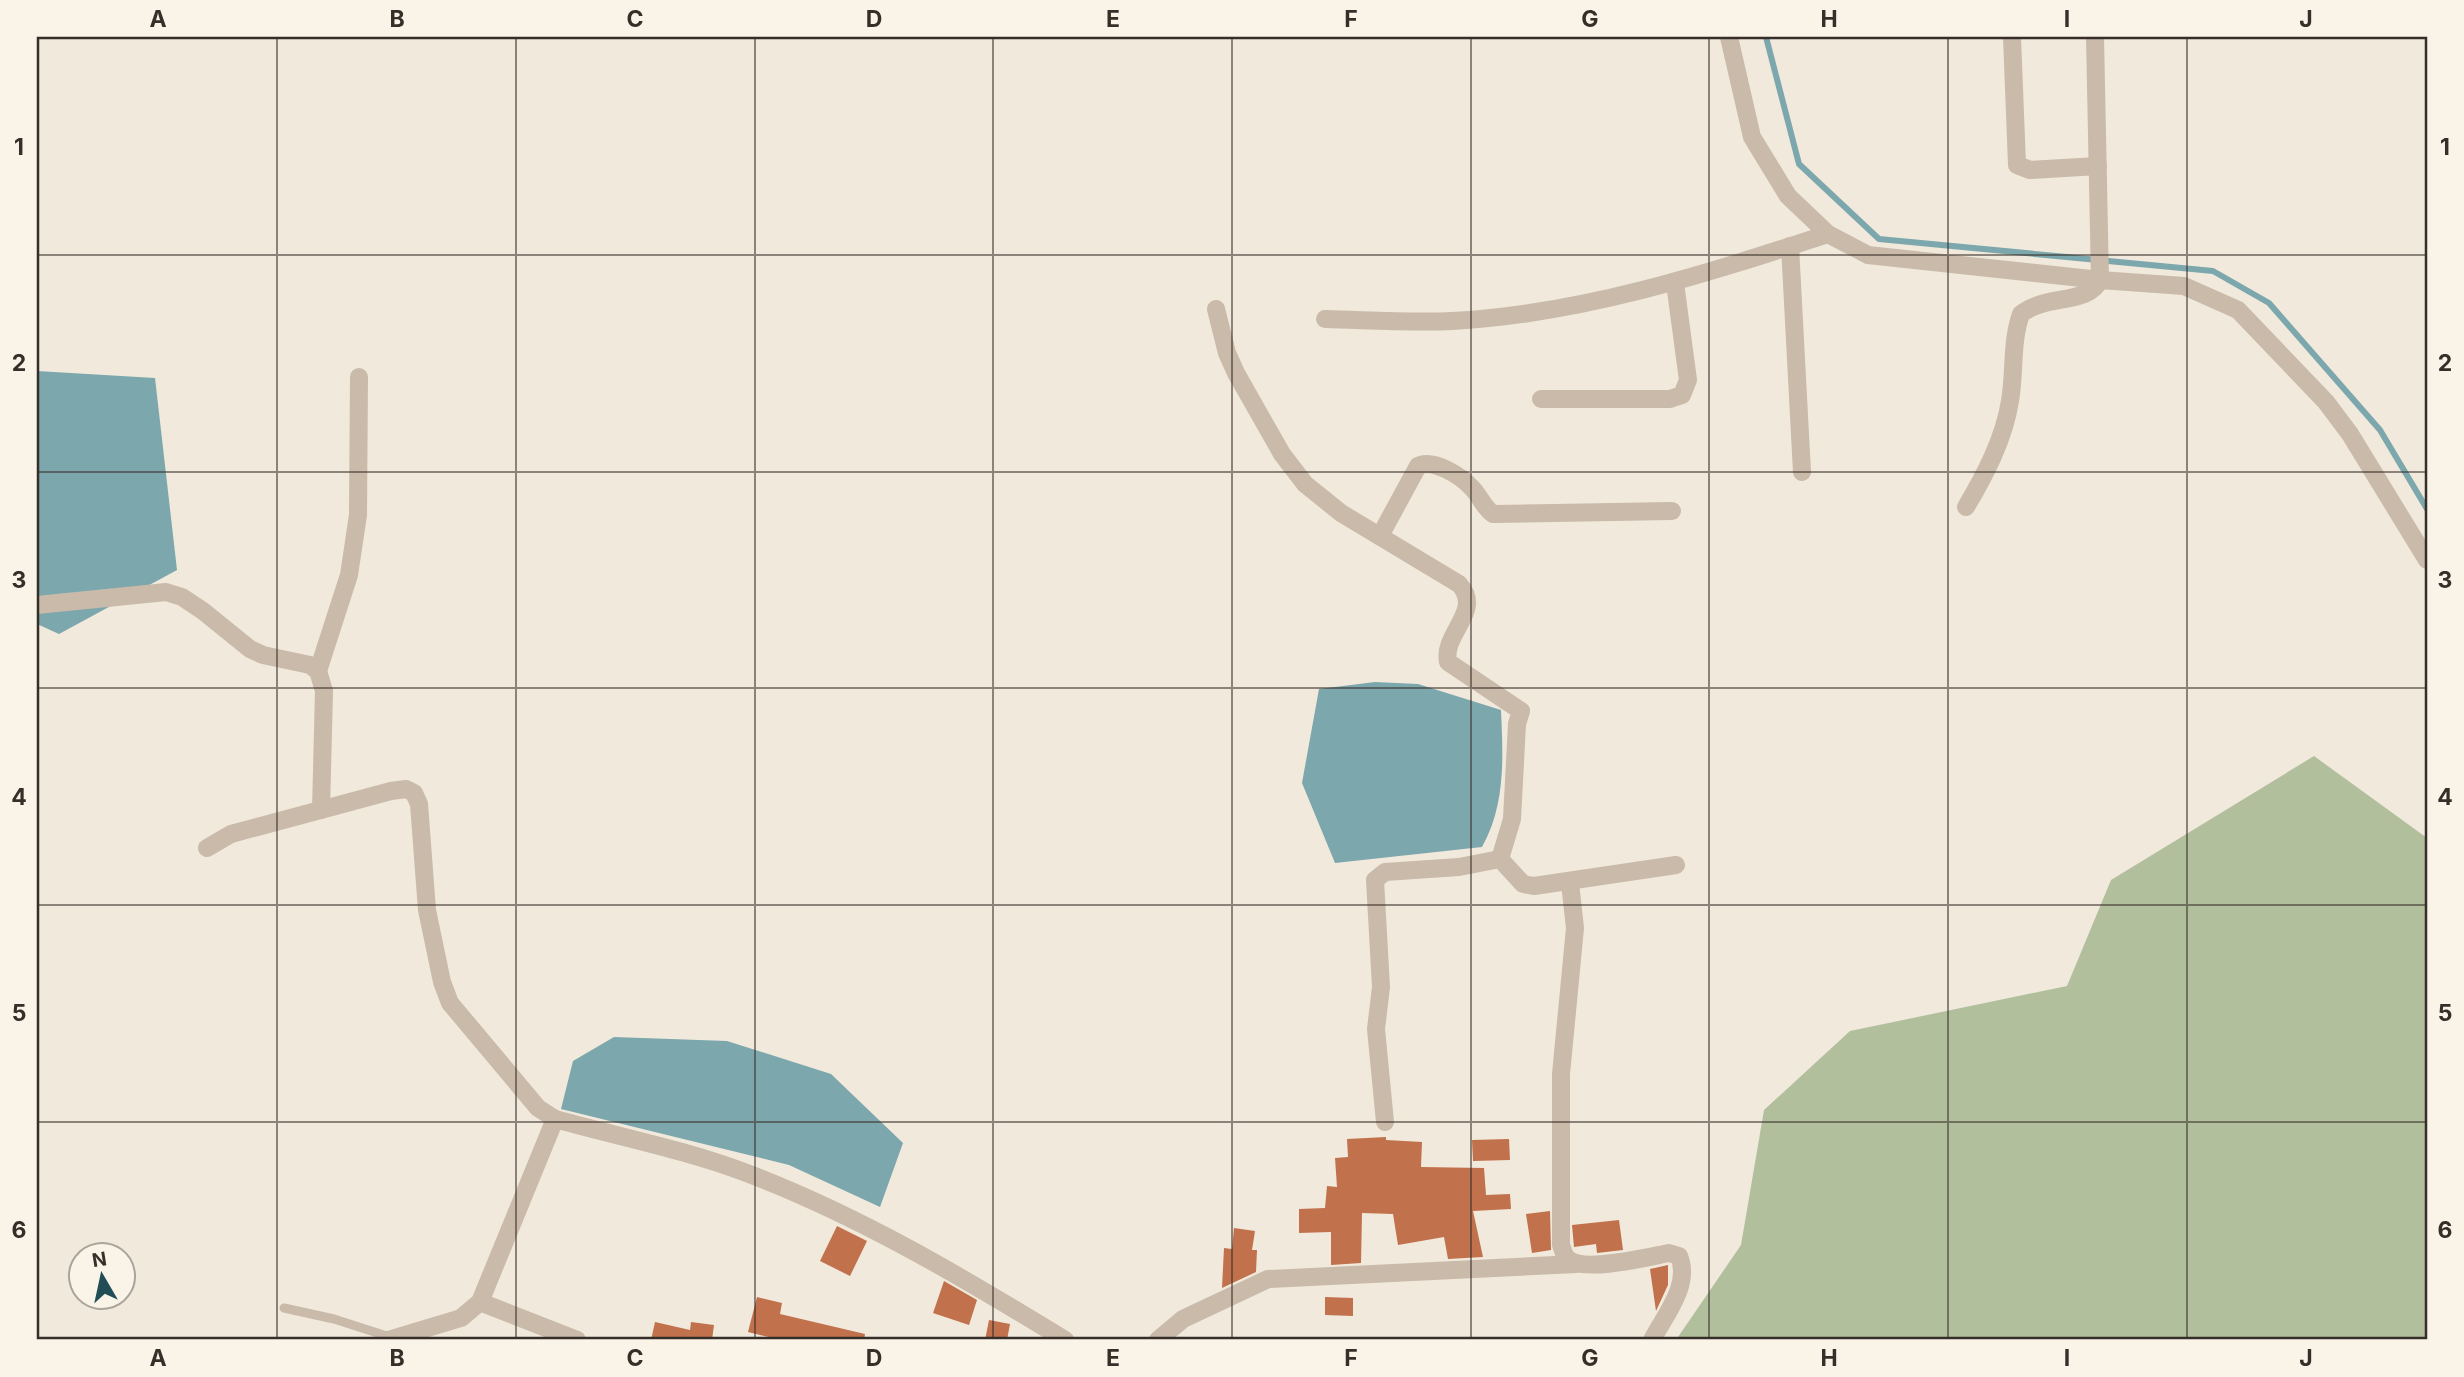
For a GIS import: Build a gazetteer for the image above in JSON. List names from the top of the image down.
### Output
{
  "north": "top",
  "grid": {
    "columns": [
      "A",
      "B",
      "C",
      "D",
      "E",
      "F",
      "G",
      "H",
      "I",
      "J"
    ],
    "rows": [
      "1",
      "2",
      "3",
      "4",
      "5",
      "6"
    ]
  }
}
